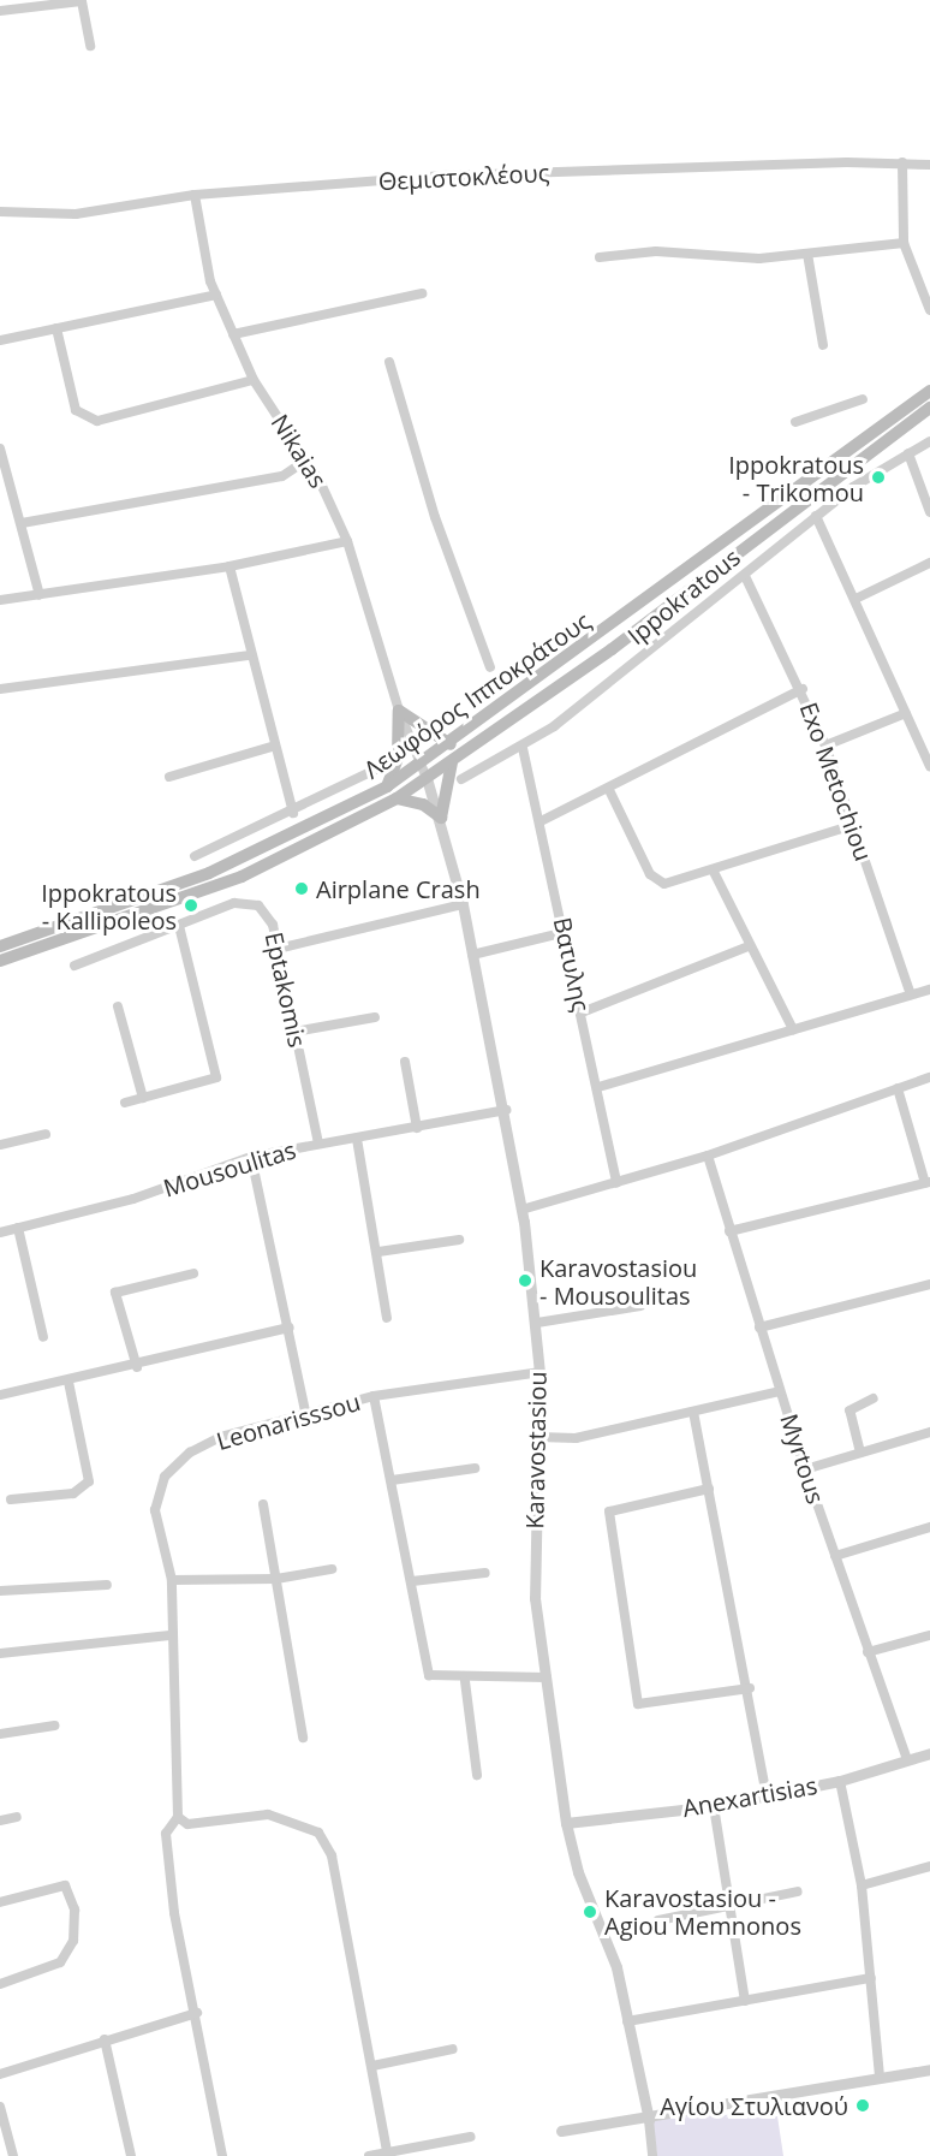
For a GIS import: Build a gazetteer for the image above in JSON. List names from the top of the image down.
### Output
{
  "streets": {
    "main road": ["Λεωφόρος Ιπποκράτους"],
    "street": [
      "Θεμιστοκλέους",
      "Nikaias",
      "Ippokratous",
      "Exo Metochiou",
      "Βατυλης",
      "Eptakomis",
      "Mousoulitas",
      "Leonarisssou",
      "Karavostasiou",
      "Myrtous",
      "Anexartisias"
    ]
  },
  "crossings": [
    ["Θεμιστοκλέους", "Nikaias"],
    ["Nikaias", "Λεωφόρος Ιπποκράτους"],
    ["Nikaias", "Karavostasiou"],
    ["Ippokratous", "Exo Metochiou"],
    ["Ippokratous", "Βατυλης"],
    ["Λεωφόρος Ιπποκράτους", "Karavostasiou"],
    ["Eptakomis", "Mousoulitas"],
    ["Mousoulitas", "Karavostasiou"],
    ["Leonarisssou", "Karavostasiou"],
    ["Karavostasiou", "Anexartisias"],
    ["Myrtous", "Anexartisias"]
  ],
  "places": [
    "Ippokratous - Trikomou",
    "Airplane Crash",
    "Ippokratous - Kallipoleos",
    "Karavostasiou - Mousoulitas",
    "Karavostasiou - Agiou Memnonos",
    "Αγίου Στυλιανού"
  ]
}
